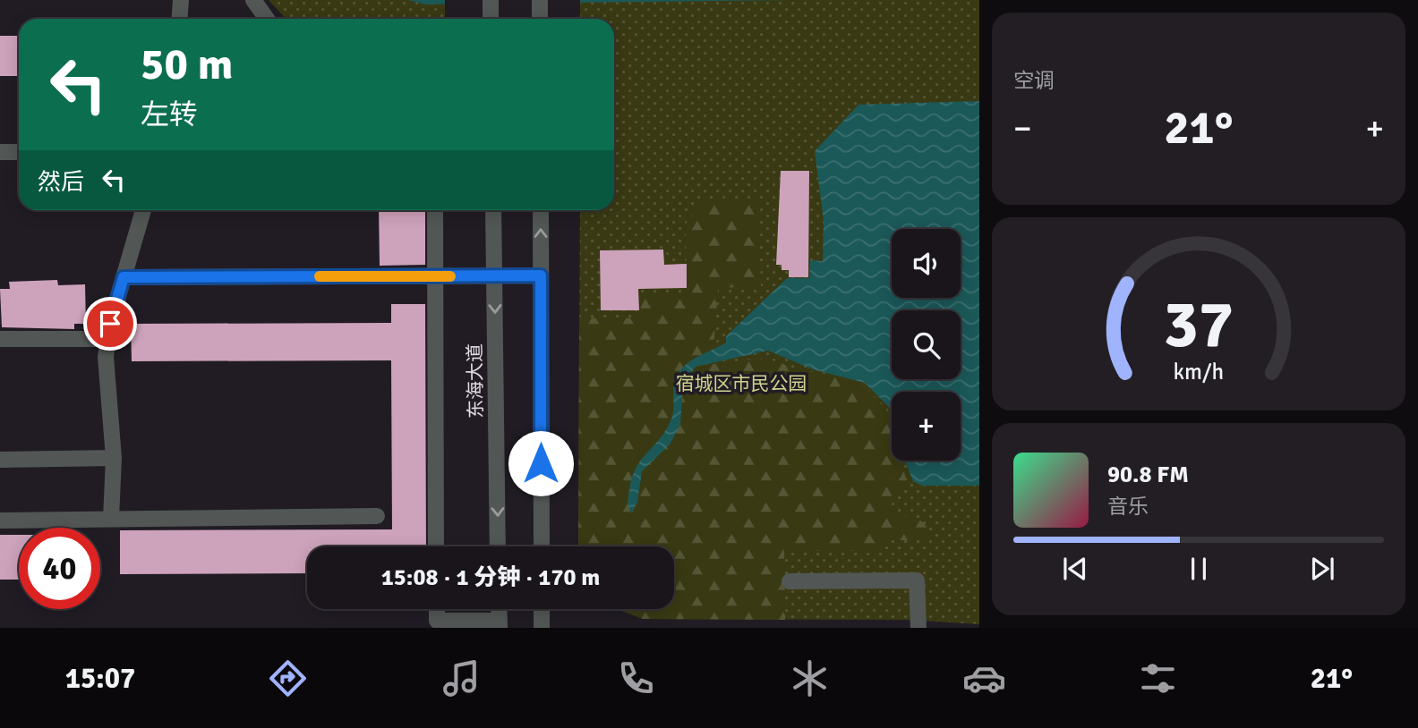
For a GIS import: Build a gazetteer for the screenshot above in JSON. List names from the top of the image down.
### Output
{
  "streets": {
    "street": ["东海大道"]
  },
  "parks": ["宿城区市民公园"],
  "page": {
    "tile": "空调",
    "turn": ["50 m", "左转"],
    "heat": ["−", "21°", "+"],
    "then": "然后",
    "map_buttons": "+",
    "song": ["90.8 FM", "音乐"],
    "limit": "40",
    "trip": "15:08 · 1 分钟 · 170 m",
    "tabs": ["15:07", "21°"],
    "gauge": ["37", "km/h"]
  }
}
